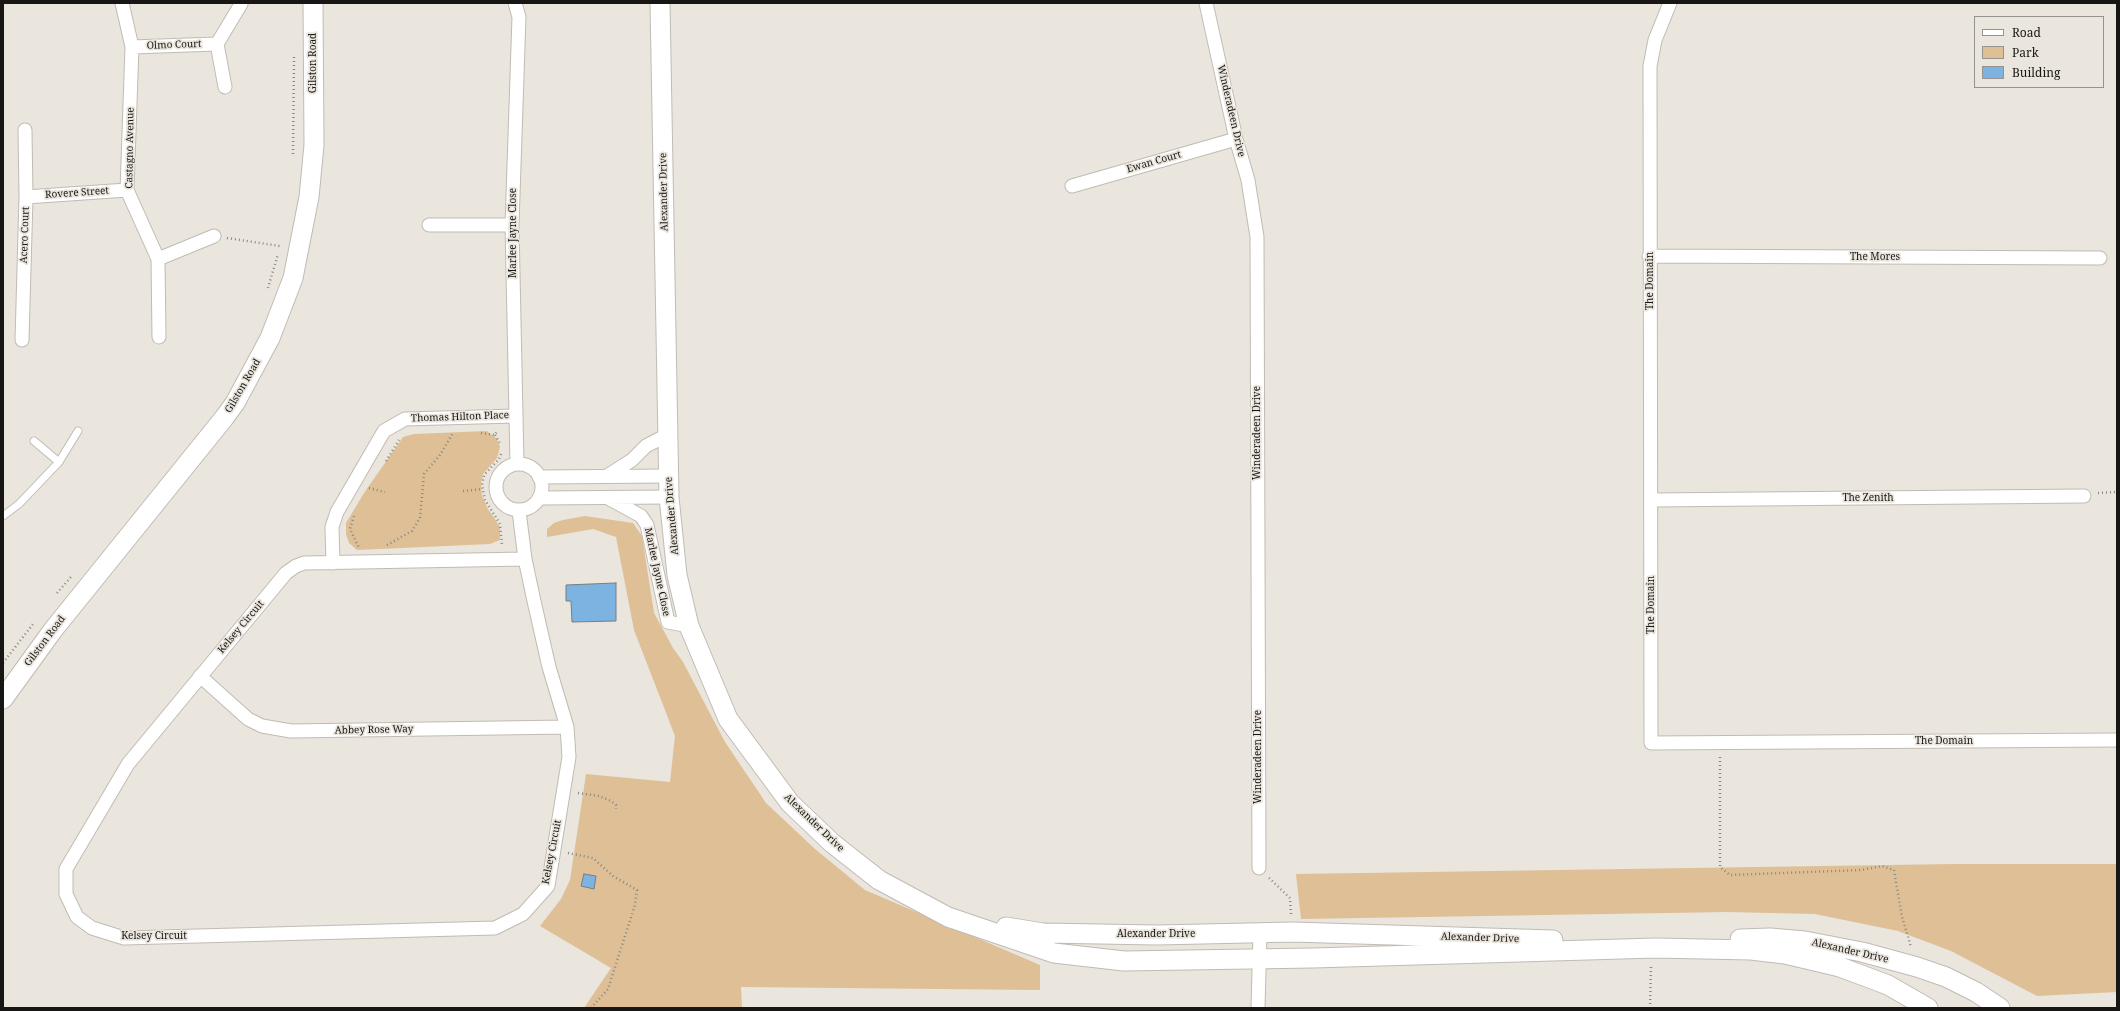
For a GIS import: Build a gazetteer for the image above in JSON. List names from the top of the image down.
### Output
{
  "streets": {
    "main road": ["Gilston Road", "Alexander Drive"],
    "street": [
      "Olmo Court",
      "Winderadeen Drive",
      "Castagno Avenue",
      "Ewan Court",
      "Rovere Street",
      "Marlee Jayne Close",
      "Acero Court",
      "The Mores",
      "The Domain",
      "Thomas Hilton Place",
      "The Zenith",
      "Kelsey Circuit",
      "Abbey Rose Way"
    ]
  },
  "crossings": [
    ["Olmo Court", "Castagno Avenue"],
    ["Winderadeen Drive", "Ewan Court"],
    ["Castagno Avenue", "Rovere Street"],
    ["Alexander Drive", "Marlee Jayne Close"],
    ["Rovere Street", "Acero Court"],
    ["Marlee Jayne Close", "Thomas Hilton Place"],
    ["Marlee Jayne Close", "Kelsey Circuit"],
    ["The Mores", "The Domain"],
    ["The Domain", "The Zenith"],
    ["Thomas Hilton Place", "Kelsey Circuit"],
    ["Kelsey Circuit", "Abbey Rose Way"]
  ],
  "legend": ["Road", "Park", "Building"]
}
